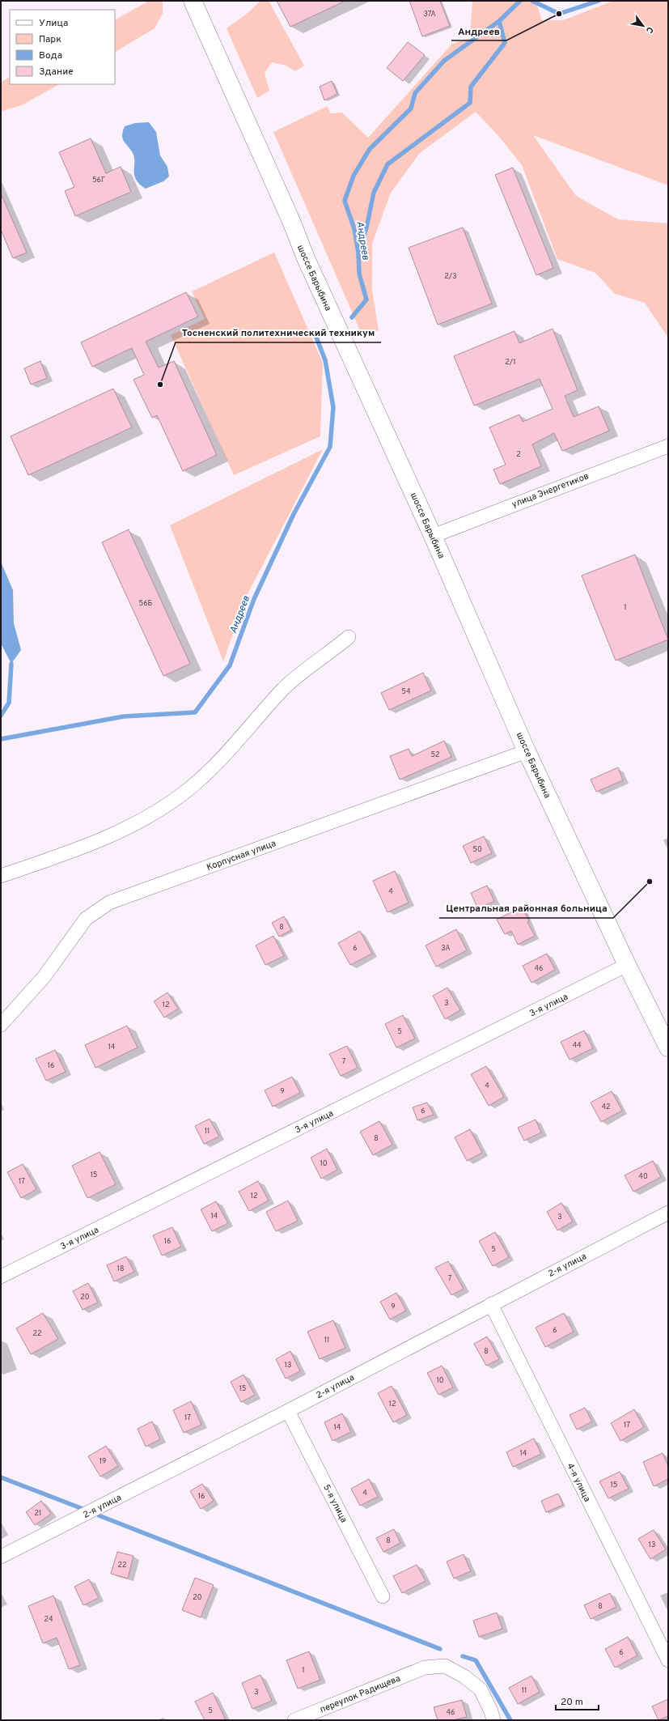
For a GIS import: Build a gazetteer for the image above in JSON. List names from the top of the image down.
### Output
{
  "streets": {
    "main road": ["шоссе Барыбина"],
    "street": [
      "улица Энергетиков",
      "Корпусная улица",
      "3-я улица",
      "2-я улица",
      "4-я улица",
      "5-я улица",
      "переулок Радищева"
    ]
  },
  "crossings": [
    ["шоссе Барыбина", "улица Энергетиков"],
    ["шоссе Барыбина", "Корпусная улица"],
    ["шоссе Барыбина", "3-я улица"],
    ["2-я улица", "4-я улица"],
    ["2-я улица", "5-я улица"]
  ],
  "water": ["Андреев"],
  "places": ["Андреев", "Тосненский политехнический техникум", "Центральная районная больница"],
  "house_numbers": [
    "37А",
    "56Г",
    "2/3",
    "2/1",
    "2",
    "56Б",
    "1",
    "54",
    "52",
    "50",
    "4",
    "8",
    "6",
    "3А",
    "46",
    "3",
    "12",
    "5",
    "44",
    "14",
    "7",
    "16",
    "4",
    "9",
    "42",
    "6",
    "11",
    "8",
    "10",
    "15",
    "40",
    "17",
    "12",
    "14",
    "3",
    "16",
    "5",
    "18",
    "7",
    "20",
    "9",
    "6",
    "22",
    "11",
    "8",
    "13",
    "10",
    "15",
    "12",
    "17",
    "17",
    "14",
    "14",
    "19",
    "15",
    "4",
    "16",
    "21",
    "8",
    "13",
    "22",
    "20",
    "8",
    "24",
    "6",
    "1",
    "11",
    "3",
    "5",
    "46"
  ],
  "legend": [
    "Улица",
    "Парк",
    "Вода",
    "Здание"
  ],
  "scale_bar": "20 m",
  "north": "bottom right"
}
